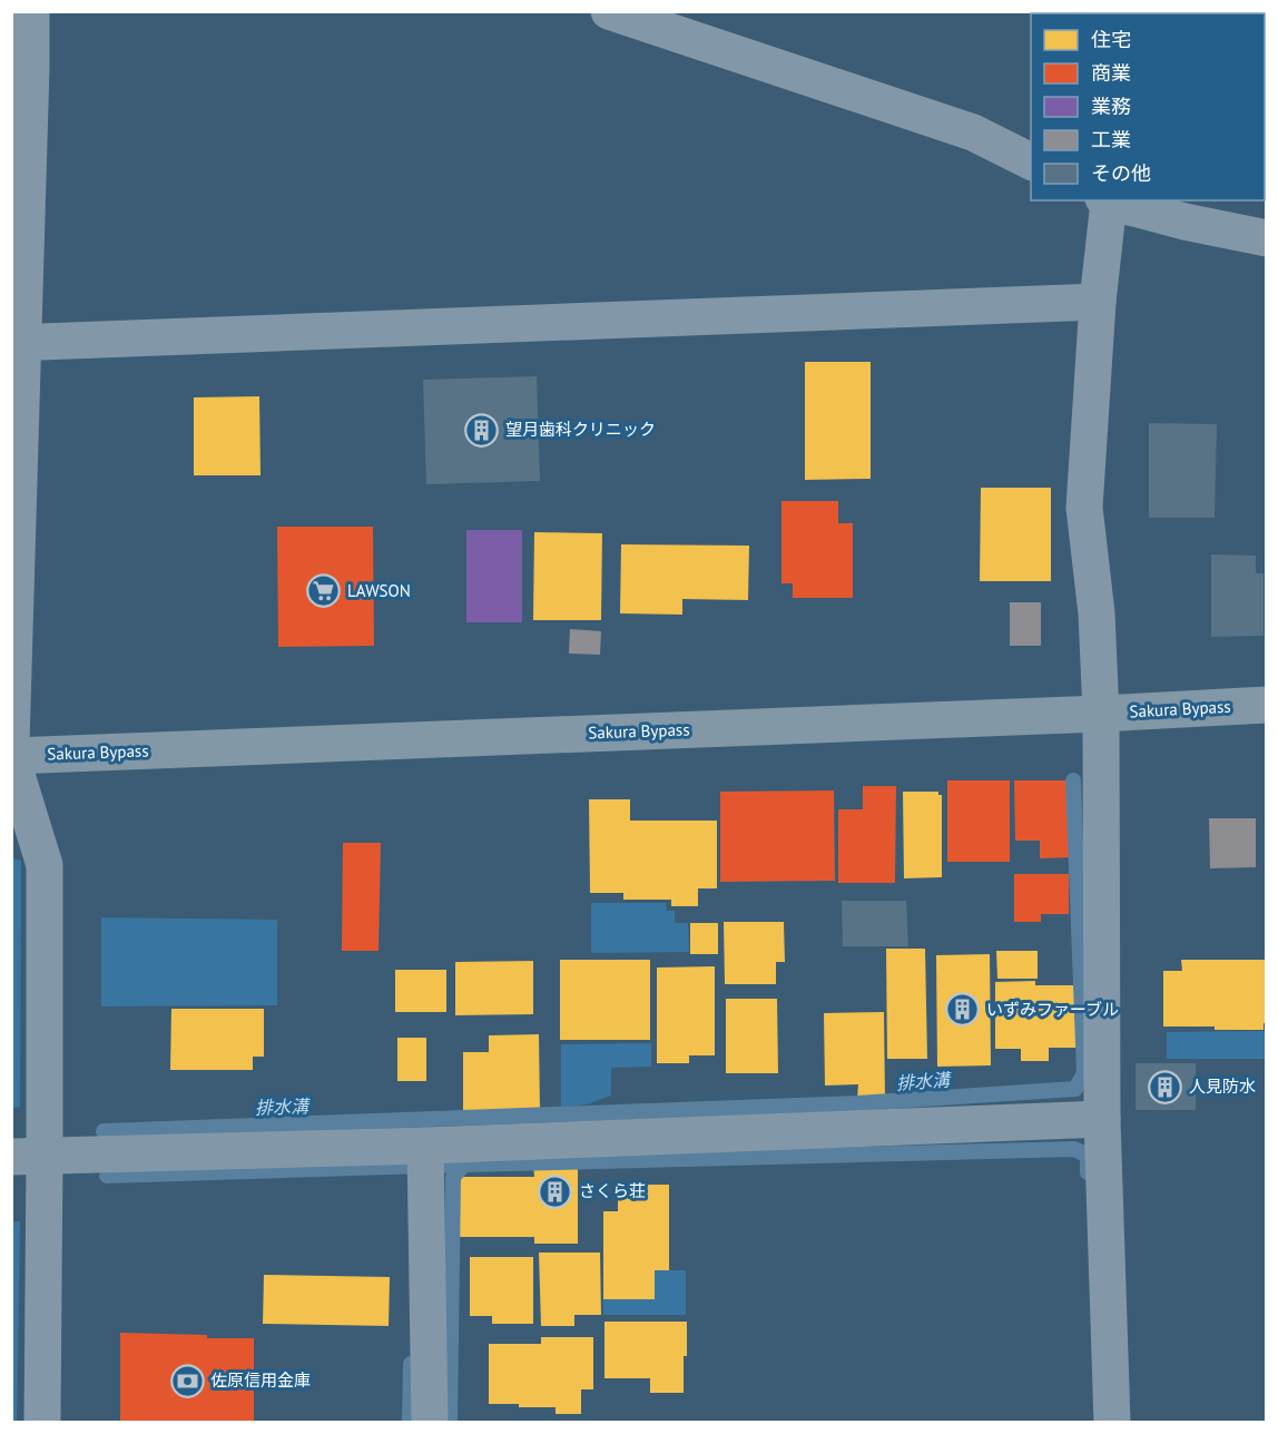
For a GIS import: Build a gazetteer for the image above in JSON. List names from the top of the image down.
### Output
{
  "streets": {
    "highway": ["Sakura Bypass"]
  },
  "water": ["排水溝"],
  "places": {
    "building": [
      "望月歯科クリニック",
      "いずみファーブル",
      "人見防水",
      "さくら荘"
    ],
    "supermarket": ["LAWSON"],
    "bank": ["佐原信用金庫"]
  },
  "legend": [
    "住宅",
    "商業",
    "業務",
    "工業",
    "その他"
  ]
}
